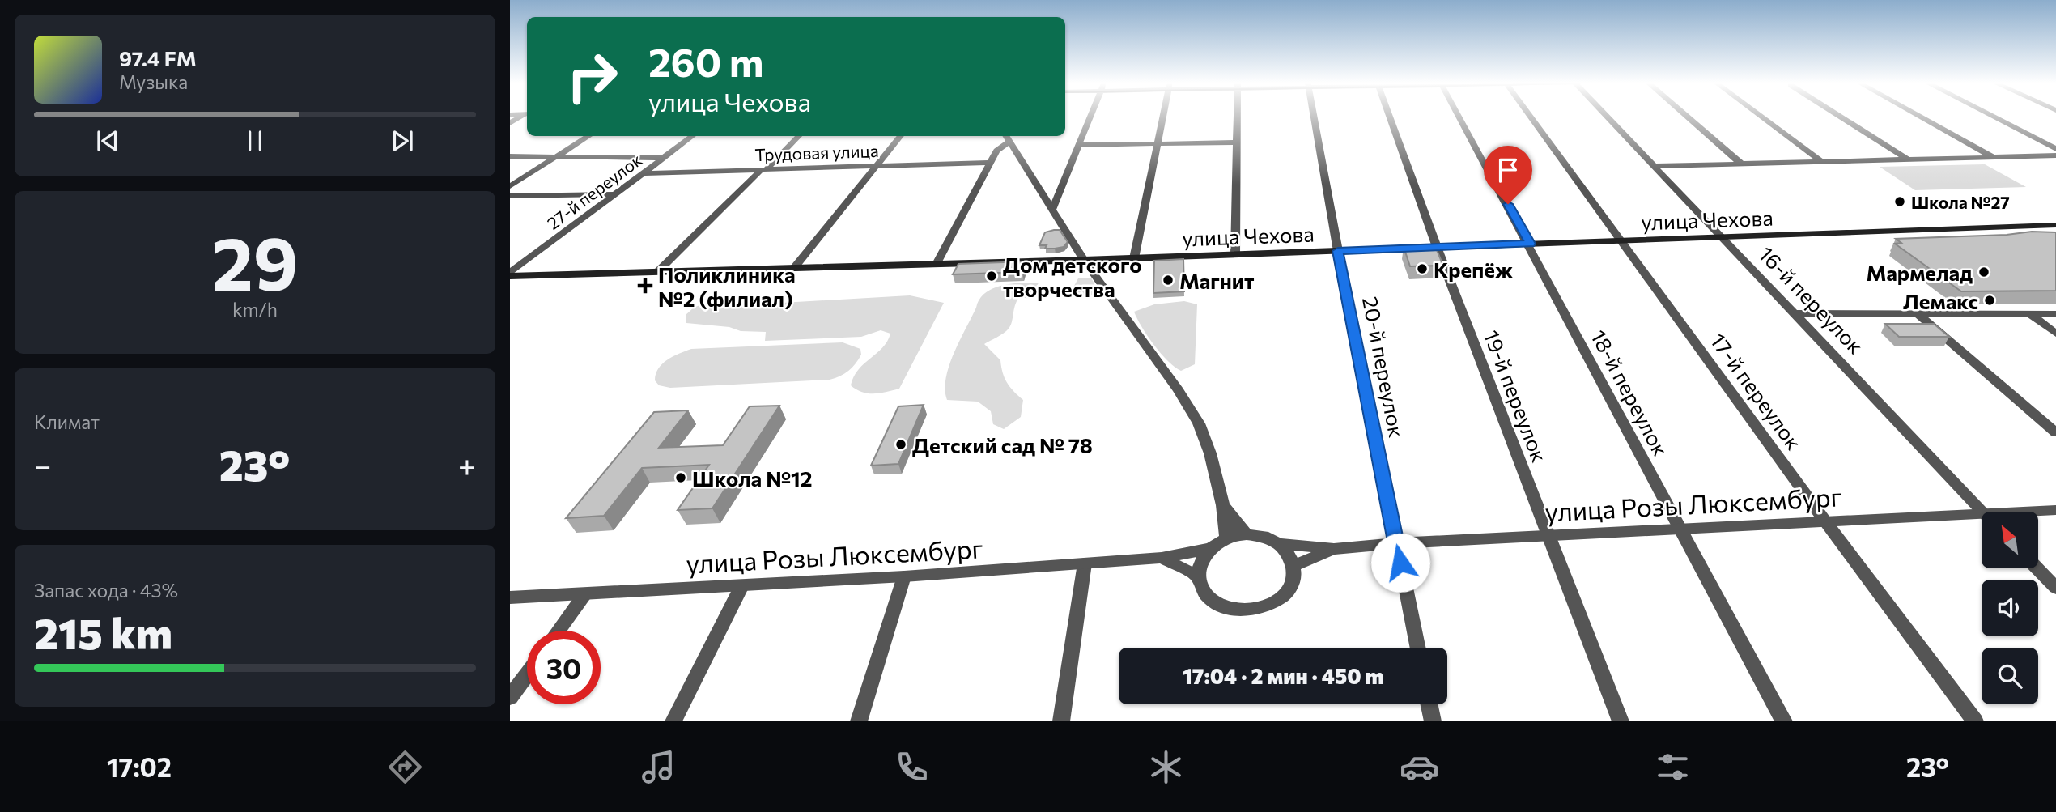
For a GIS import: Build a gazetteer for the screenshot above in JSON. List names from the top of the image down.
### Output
{
  "streets": {
    "main road": ["улица Чехова"],
    "street": [
      "Трудовая улица",
      "27-й переулок",
      "16-й переулок",
      "20-й переулок",
      "17-й переулок",
      "18-й переулок",
      "19-й переулок",
      "улица Розы Люксембург"
    ]
  },
  "crossings": [
    ["Трудовая улица", "27-й переулок"],
    ["27-й переулок", "улица Чехова"],
    ["улица Чехова", "16-й переулок"],
    ["улица Чехова", "20-й переулок"],
    ["улица Чехова", "17-й переулок"],
    ["улица Чехова", "18-й переулок"],
    ["улица Чехова", "19-й переулок"],
    ["20-й переулок", "улица Розы Люксембург"],
    ["17-й переулок", "улица Розы Люксембург"],
    ["18-й переулок", "улица Розы Люксембург"],
    ["19-й переулок", "улица Розы Люксембург"]
  ],
  "places": {
    "other": [
      "Школа №27",
      "Крепёж",
      "Мармелад",
      "Дом детского творчества",
      "Магнит",
      "Лемакс",
      "Детский сад № 78",
      "Школа №12"
    ],
    "health": ["Поликлиника №2 (филиал)"]
  },
  "north": "top left",
  "page": {
    "turn": ["260 m", "улица Чехова"],
    "song": ["97.4 FM", "Музыка"],
    "tile": [
      ["29", "km/h"],
      "Климат",
      ["Запас хода · 43%", "215 km"]
    ],
    "heat": ["−", "23°", "+"],
    "limit": "30",
    "trip": "17:04 · 2 мин · 450 m",
    "tabs": ["17:02", "23°"]
  }
}
